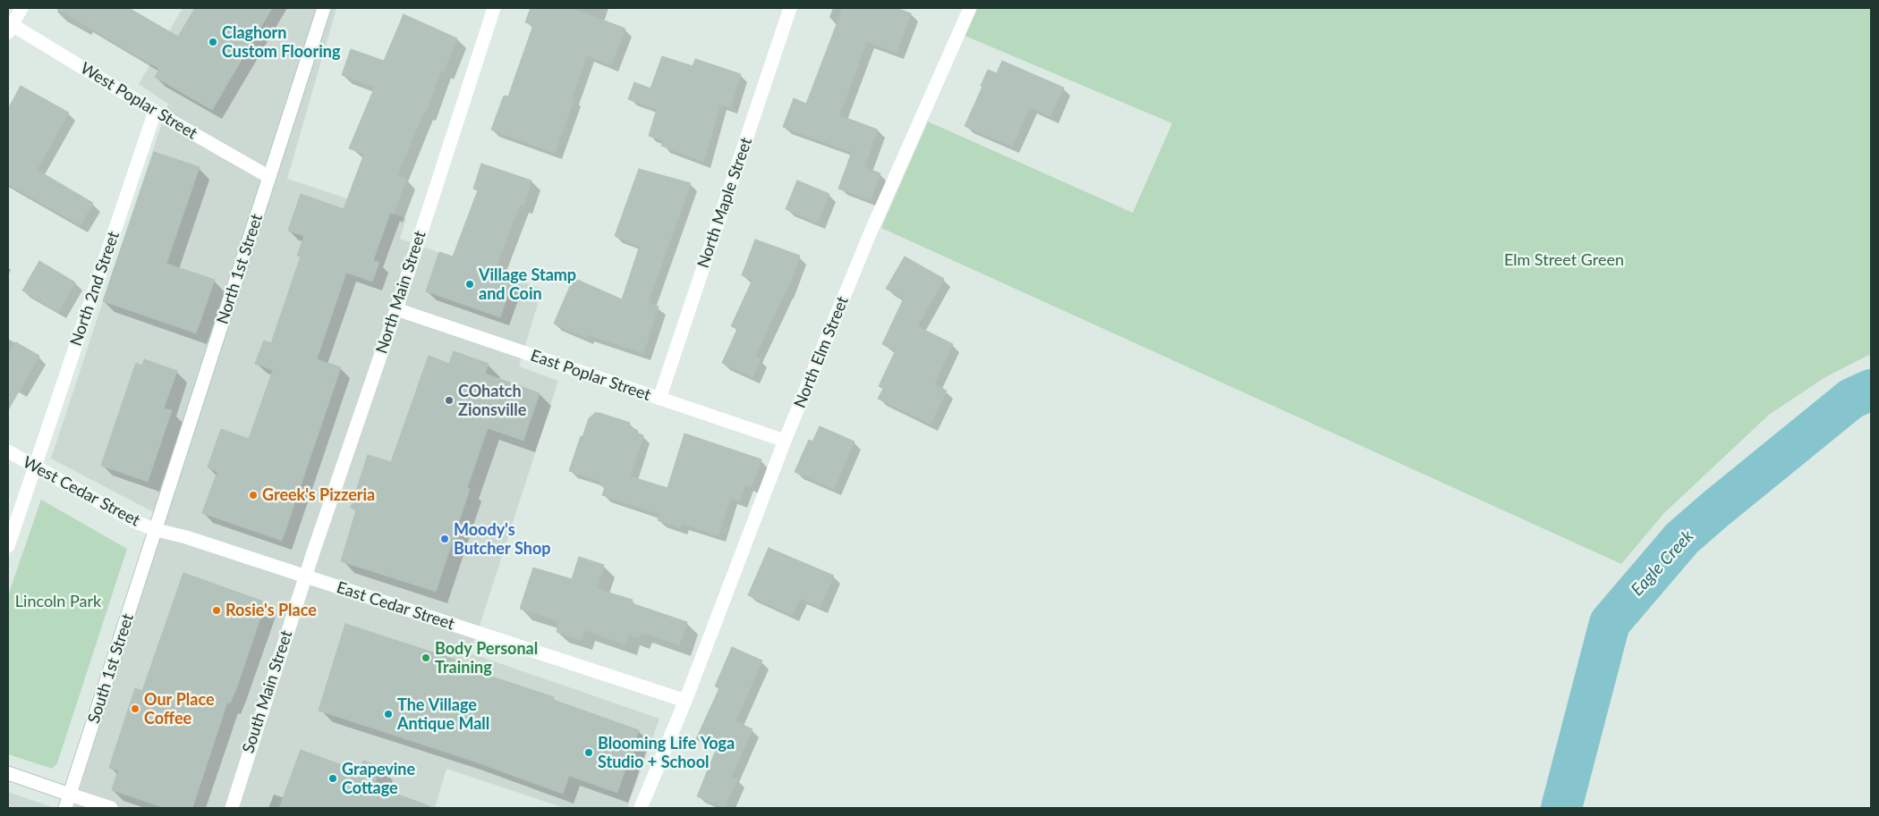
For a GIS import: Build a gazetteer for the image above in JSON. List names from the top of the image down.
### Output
{
  "streets": {
    "street": [
      "West Poplar Street",
      "North Maple Street",
      "North 1st Street",
      "North 2nd Street",
      "North Main Street",
      "North Elm Street",
      "East Poplar Street",
      "West Cedar Street",
      "East Cedar Street",
      "South 1st Street",
      "South Main Street"
    ]
  },
  "crossings": [
    ["West Poplar Street", "North 1st Street"],
    ["West Poplar Street", "North 2nd Street"],
    ["North Maple Street", "East Poplar Street"],
    ["North 1st Street", "West Cedar Street"],
    ["North 1st Street", "East Cedar Street"],
    ["North 1st Street", "South 1st Street"],
    ["North 2nd Street", "West Cedar Street"],
    ["North Main Street", "East Poplar Street"],
    ["North Main Street", "East Cedar Street"],
    ["North Main Street", "South Main Street"],
    ["North Elm Street", "East Poplar Street"],
    ["North Elm Street", "East Cedar Street"],
    ["West Cedar Street", "East Cedar Street"],
    ["West Cedar Street", "South 1st Street"],
    ["East Cedar Street", "South 1st Street"],
    ["East Cedar Street", "South Main Street"]
  ],
  "water": ["Eagle Creek"],
  "parks": ["Elm Street Green", "Lincoln Park"],
  "places": [
    "Claghorn Custom Flooring",
    "Village Stamp and Coin",
    "COhatch Zionsville",
    "Greek's Pizzeria",
    "Moody's Butcher Shop",
    "Rosie's Place",
    "Body Personal Training",
    "Our Place Coffee",
    "The Village Antique Mall",
    "Blooming Life Yoga Studio + School",
    "Grapevine Cottage"
  ]
}
